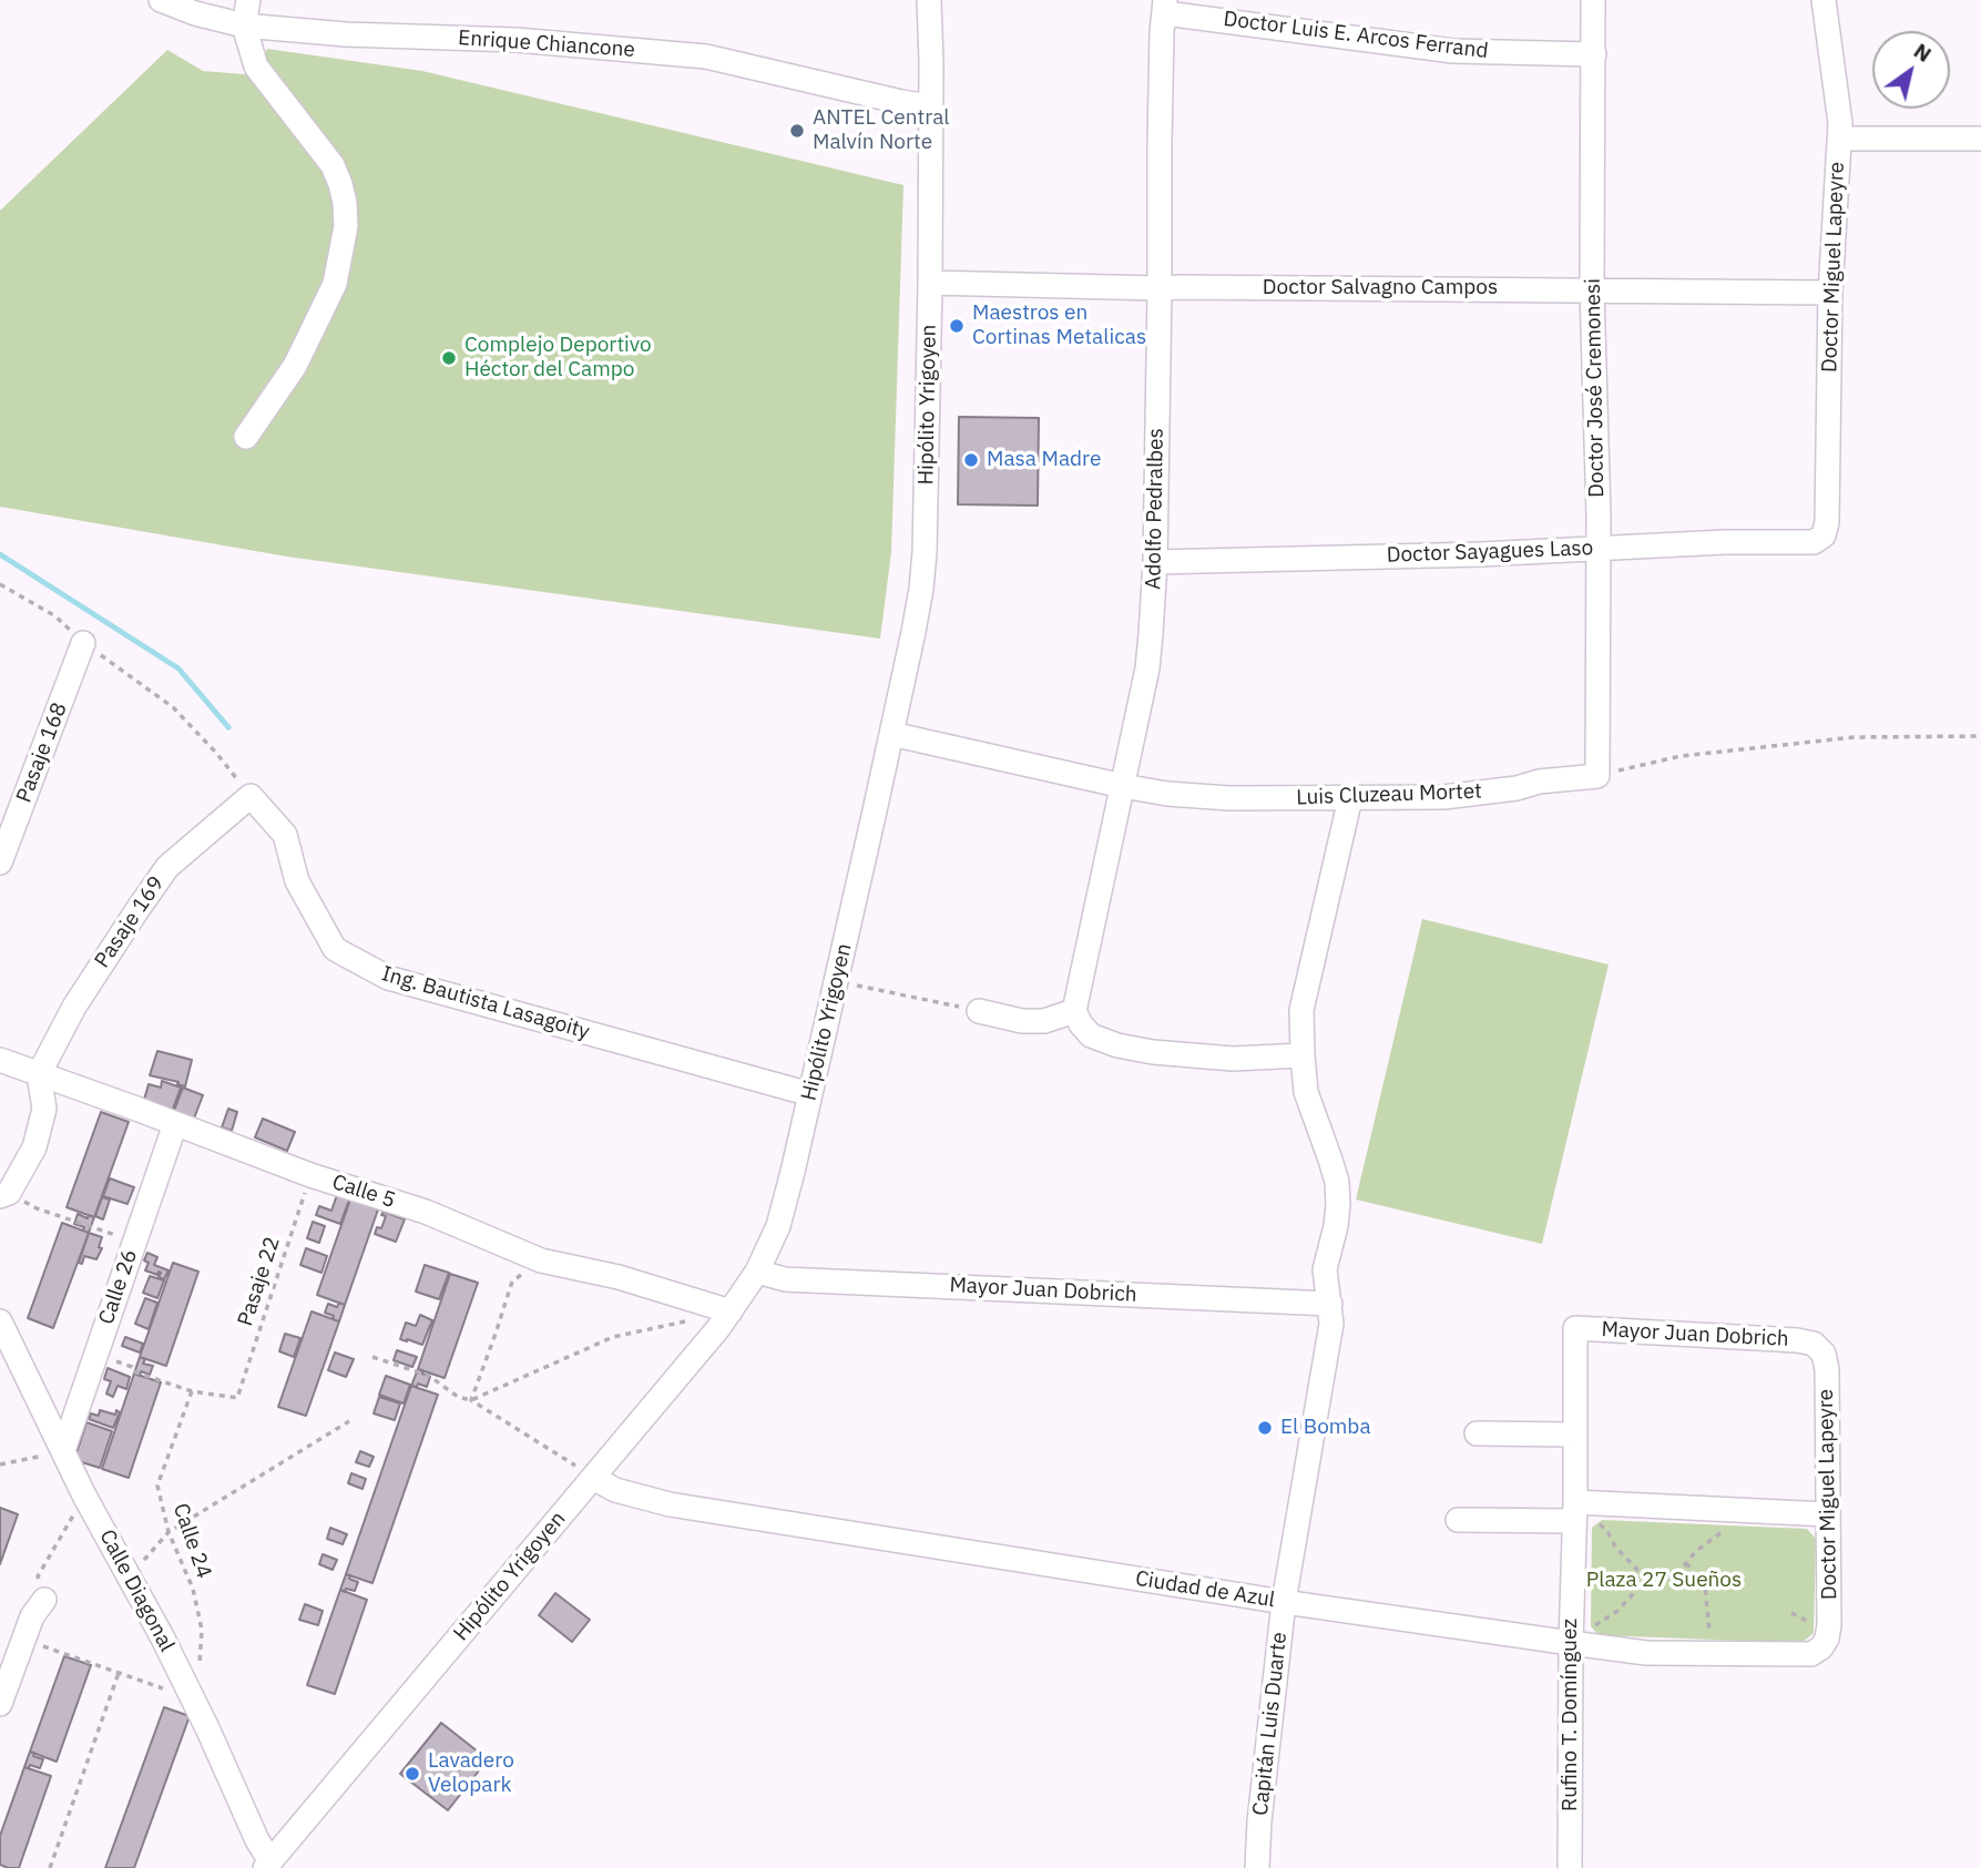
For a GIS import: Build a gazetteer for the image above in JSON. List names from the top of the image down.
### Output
{
  "streets": {
    "street": [
      "Doctor Luis E. Arcos Ferrand",
      "Enrique Chiancone",
      "Doctor Miguel Lapeyre",
      "Doctor Salvagno Campos",
      "Doctor José Cremonesi",
      "Hipólito Yrigoyen",
      "Adolfo Pedralbes",
      "Doctor Sayagues Laso",
      "Pasaje 168",
      "Luis Cluzeau Mortet",
      "Pasaje 169",
      "Ing. Bautista Lasagoity",
      "Calle 5",
      "Calle 26",
      "Mayor Juan Dobrich",
      "Ciudad de Azul",
      "Calle Diagonal",
      "Rufino T. Domínguez",
      "Capitán Luis Duarte"
    ],
    "path": ["Pasaje 22", "Calle 24"]
  },
  "crossings": [
    ["Doctor Luis E. Arcos Ferrand", "Doctor José Cremonesi"],
    ["Doctor Luis E. Arcos Ferrand", "Adolfo Pedralbes"],
    ["Enrique Chiancone", "Hipólito Yrigoyen"],
    ["Doctor Miguel Lapeyre", "Doctor Salvagno Campos"],
    ["Doctor Miguel Lapeyre", "Doctor Sayagues Laso"],
    ["Doctor Miguel Lapeyre", "Mayor Juan Dobrich"],
    ["Doctor Miguel Lapeyre", "Ciudad de Azul"],
    ["Doctor Salvagno Campos", "Doctor José Cremonesi"],
    ["Doctor Salvagno Campos", "Hipólito Yrigoyen"],
    ["Doctor Salvagno Campos", "Adolfo Pedralbes"],
    ["Doctor José Cremonesi", "Doctor Sayagues Laso"],
    ["Doctor José Cremonesi", "Luis Cluzeau Mortet"],
    ["Hipólito Yrigoyen", "Luis Cluzeau Mortet"],
    ["Hipólito Yrigoyen", "Ing. Bautista Lasagoity"],
    ["Hipólito Yrigoyen", "Calle 5"],
    ["Hipólito Yrigoyen", "Mayor Juan Dobrich"],
    ["Hipólito Yrigoyen", "Ciudad de Azul"],
    ["Hipólito Yrigoyen", "Calle Diagonal"],
    ["Adolfo Pedralbes", "Doctor Sayagues Laso"],
    ["Adolfo Pedralbes", "Luis Cluzeau Mortet"],
    ["Luis Cluzeau Mortet", "Capitán Luis Duarte"],
    ["Pasaje 169", "Ing. Bautista Lasagoity"],
    ["Pasaje 169", "Calle 5"],
    ["Calle 5", "Pasaje 22"],
    ["Calle 5", "Calle 26"],
    ["Pasaje 22", "Calle 24"],
    ["Calle 26", "Calle Diagonal"],
    ["Mayor Juan Dobrich", "Rufino T. Domínguez"],
    ["Mayor Juan Dobrich", "Capitán Luis Duarte"],
    ["Ciudad de Azul", "Rufino T. Domínguez"],
    ["Ciudad de Azul", "Capitán Luis Duarte"]
  ],
  "parks": ["Plaza 27 Sueños"],
  "places": [
    "ANTEL Central Malvín Norte",
    "Maestros en Cortinas Metalicas",
    "Complejo Deportivo Héctor del Campo",
    "Masa Madre",
    "El Bomba",
    "Lavadero Velopark"
  ],
  "north": "top right"
}
